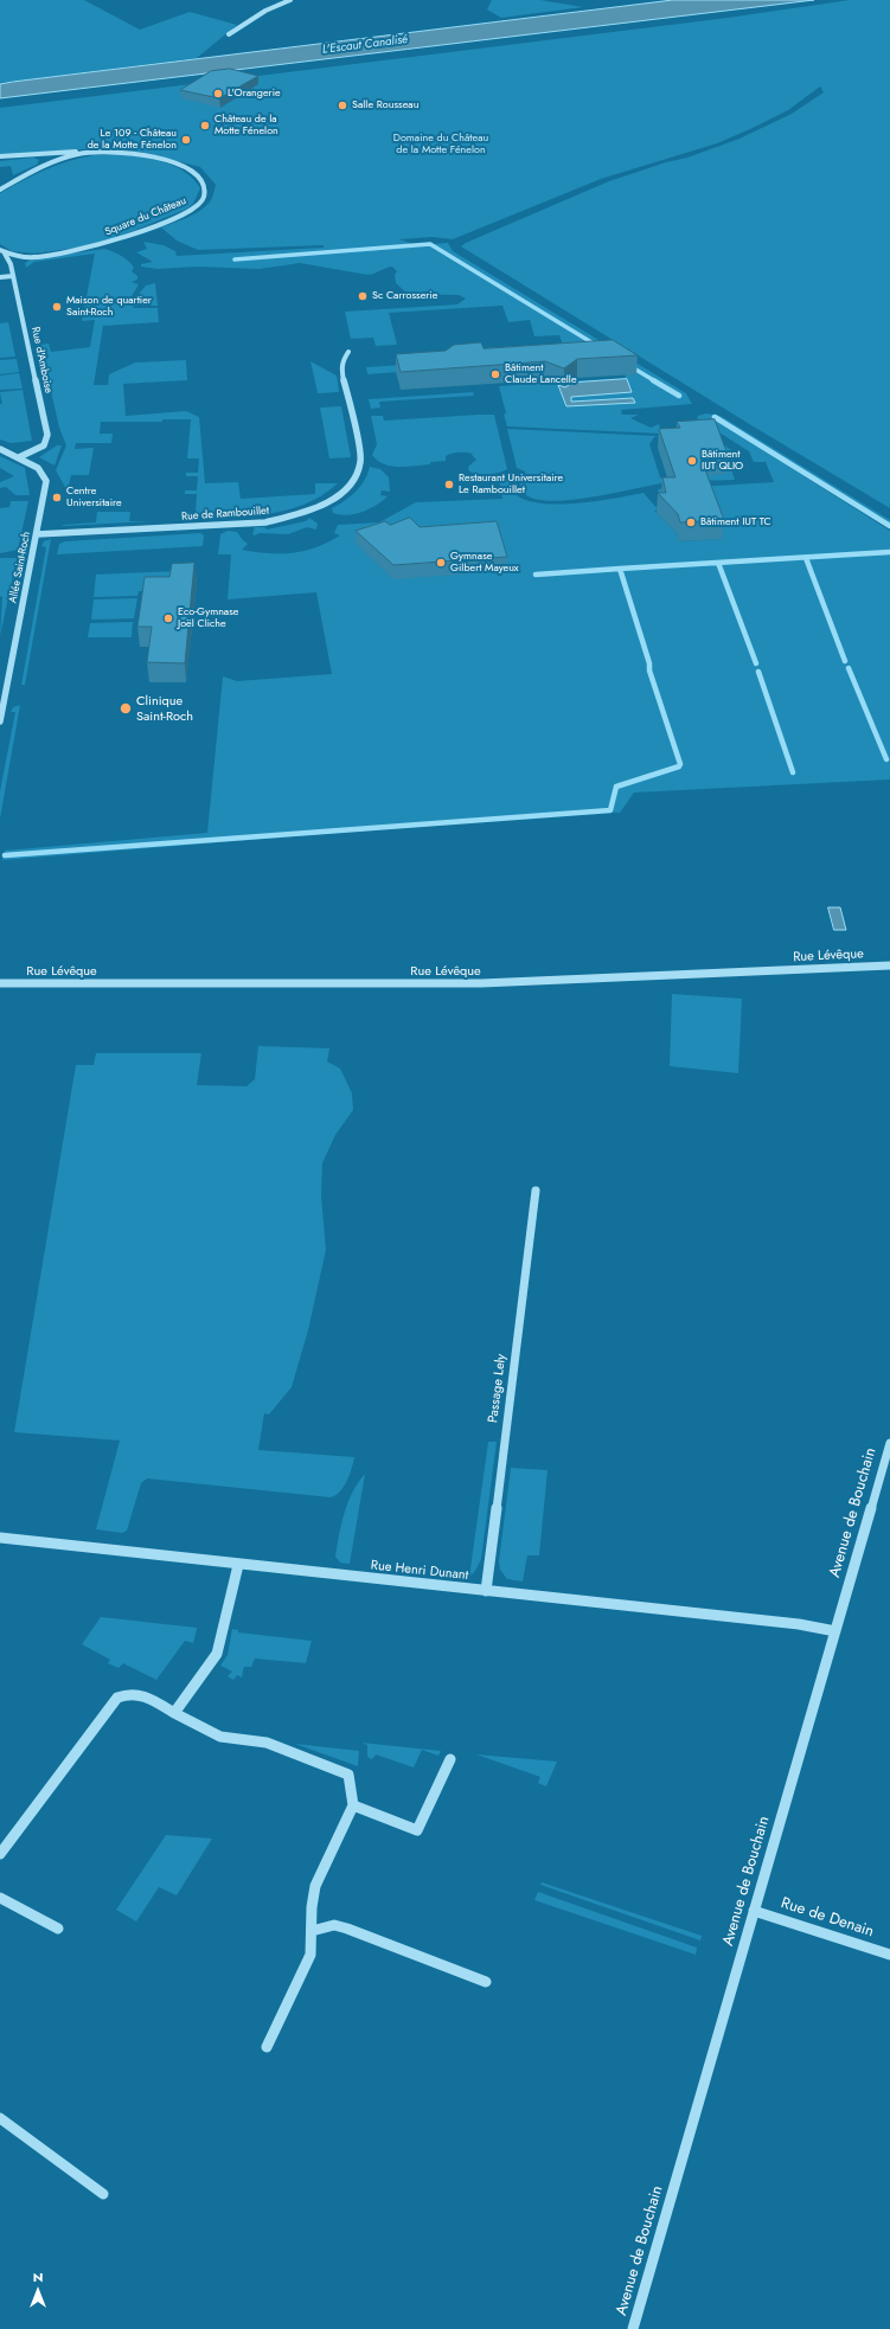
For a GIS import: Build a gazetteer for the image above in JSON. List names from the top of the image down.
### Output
{
  "streets": {
    "street": [
      "Square du Château",
      "Rue d'Amboise",
      "Rue de Rambouillet",
      "Allée Saint-Roch",
      "Rue Lévêque",
      "Passage Lely",
      "Avenue de Bouchain",
      "Rue Henri Dunant",
      "Rue de Denain"
    ]
  },
  "crossings": [
    ["Square du Château", "Rue d'Amboise"],
    ["Rue d'Amboise", "Allée Saint-Roch"],
    ["Rue de Rambouillet", "Allée Saint-Roch"],
    ["Passage Lely", "Rue Henri Dunant"],
    ["Avenue de Bouchain", "Rue Henri Dunant"],
    ["Avenue de Bouchain", "Rue de Denain"]
  ],
  "water": ["L'Escaut Canalisé"],
  "parks": ["Domaine du Château de la Motte Fénelon"],
  "places": [
    "L'Orangerie",
    "Salle Rousseau",
    "Château de la Motte Fénelon",
    "Le 109 - Château de la Motte Fénelon",
    "Sc Carrosserie",
    "Maison de quartier Saint-Roch",
    "Bâtiment Claude Lancelle",
    "Bâtiment IUT QLIO",
    "Restaurant Universitaire Le Rambouillet",
    "Centre Universitaire",
    "Bâtiment IUT TC",
    "Gymnase Gilbert Mayeux",
    "Eco-Gymnase Joël Cliche",
    "Clinique Saint-Roch"
  ],
  "north": "top"
}
